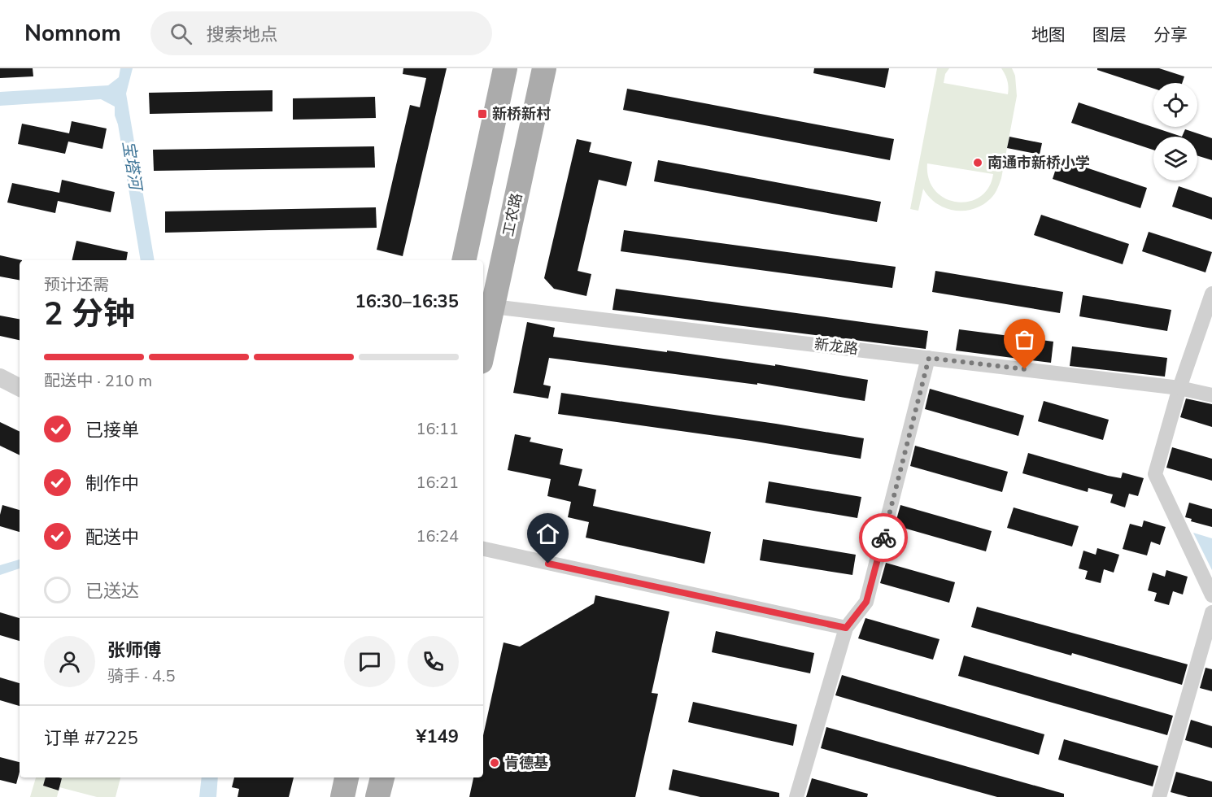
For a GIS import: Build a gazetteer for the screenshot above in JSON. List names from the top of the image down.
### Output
{
  "streets": {
    "main road": ["工农路"],
    "street": ["新龙路"]
  },
  "crossings": [
    ["工农路", "新龙路"]
  ],
  "water": ["宝塔河"],
  "places": {
    "transit": ["新桥新村"],
    "other": ["南通市新桥小学", "肯德基"]
  },
  "page": {
    "header": "Nomnom",
    "search": "搜索地点",
    "nav": ["地图", "图层", "分享"],
    "heading": ["2 分钟", "预计还需", "16:30–16:35"],
    "panel": [
      "张师傅",
      "骑手 · 4.5",
      "订单 #7225",
      "¥149"
    ],
    "bar": "配送中 · 210 m",
    "list": [
      ["已接单", "16:11"],
      ["制作中", "16:21"],
      ["配送中", "16:24"],
      "已送达"
    ]
  }
}
